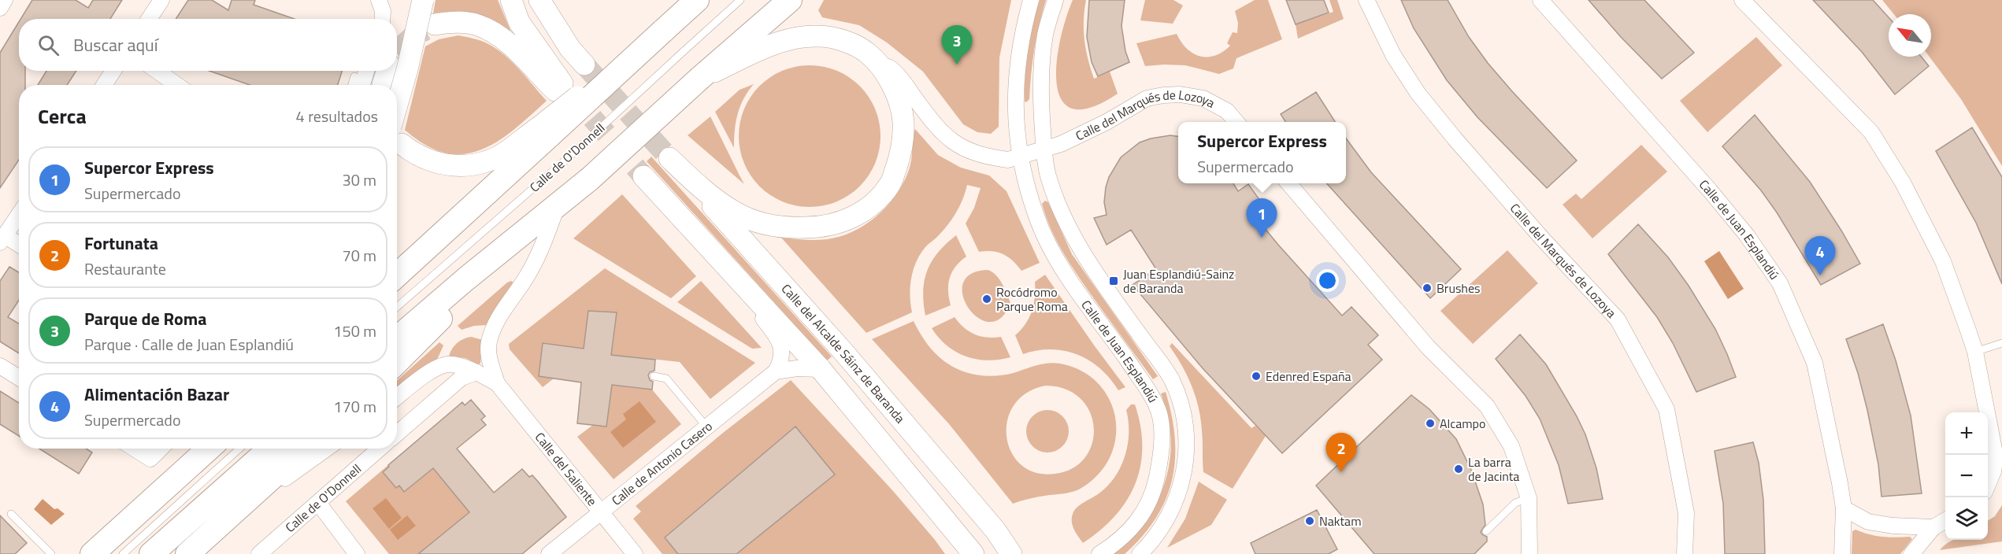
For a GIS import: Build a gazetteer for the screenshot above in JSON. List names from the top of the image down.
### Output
{
  "streets": {
    "street": [
      "Calle del Marqués de Lozoya",
      "Calle de O'Donnell",
      "Calle de Juan Esplandiú",
      "Calle del Alcalde Sáinz de Baranda",
      "Calle de Antonio Casero",
      "Calle del Saliente"
    ]
  },
  "crossings": [
    ["Calle del Marqués de Lozoya", "Calle de Juan Esplandiú"],
    ["Calle del Marqués de Lozoya", "Calle del Alcalde Sáinz de Baranda"],
    ["Calle de Antonio Casero", "Calle del Saliente"]
  ],
  "places": {
    "transit": ["Juan Esplandiú-Sainz de Baranda"],
    "other": [
      "Brushes",
      "Rocódromo Parque Roma",
      "Edenred España",
      "Alcampo",
      "La barra de Jacinta",
      "Naktam"
    ]
  },
  "north": "top left",
  "page": {
    "search": "Buscar aquí",
    "pins": [
      "3",
      "1",
      "4",
      "2"
    ],
    "heading": ["Cerca", "4 resultados"],
    "popup": ["Supercor Express", "Supermercado"],
    "list": [
      {
        "mark": "1",
        "name": "Supercor Express",
        "note": "Supermercado",
        "value": "30 m"
      },
      {
        "mark": "2",
        "name": "Fortunata",
        "note": "Restaurante",
        "value": "70 m"
      },
      {
        "mark": "3",
        "name": "Parque de Roma",
        "note": "Parque · Calle de Juan Esplandiú",
        "value": "150 m"
      },
      {
        "mark": "4",
        "name": "Alimentación Bazar",
        "note": "Supermercado",
        "value": "170 m"
      }
    ],
    "map_buttons": ["+", "−"]
  }
}
